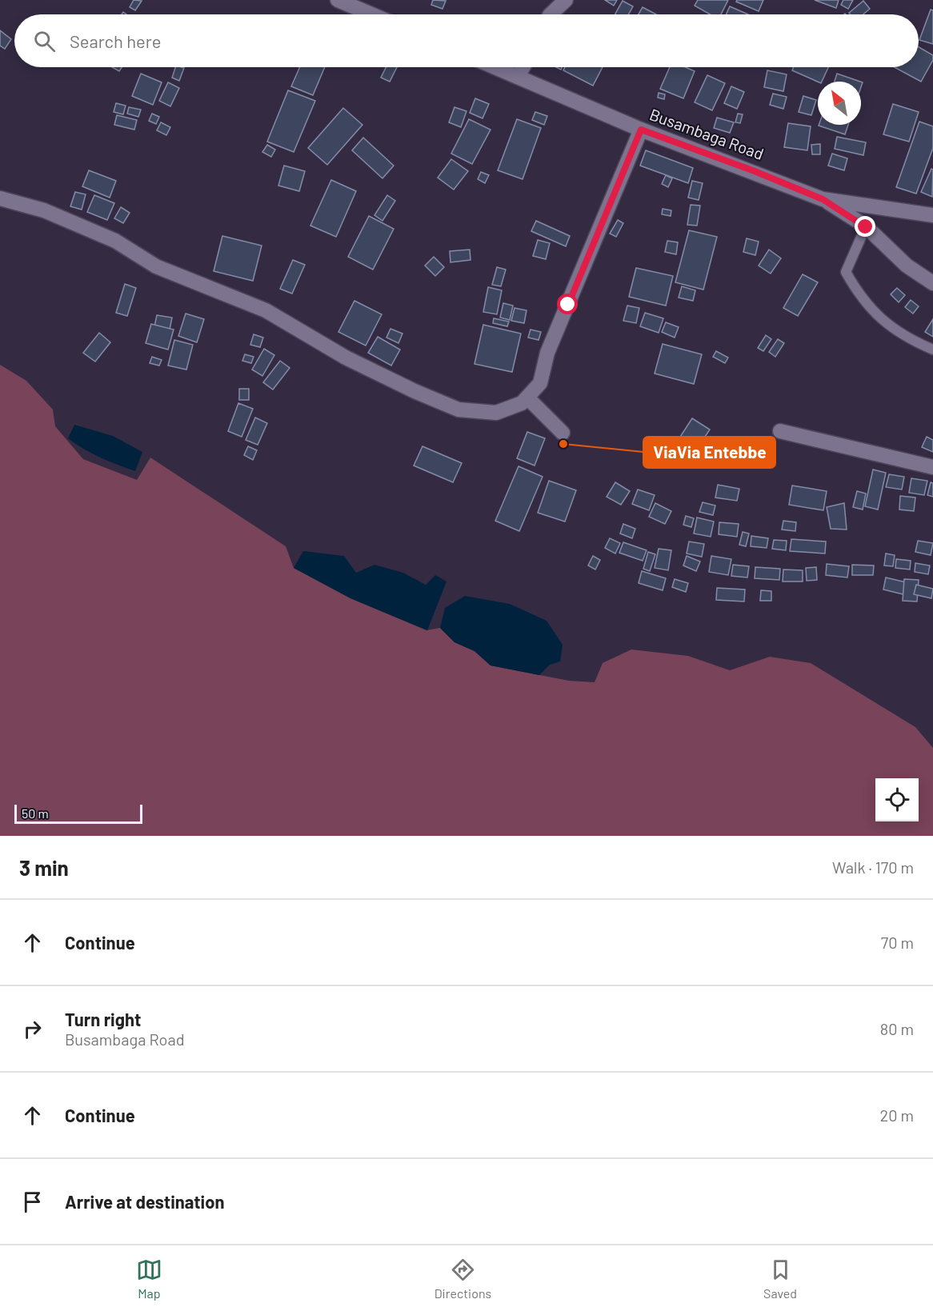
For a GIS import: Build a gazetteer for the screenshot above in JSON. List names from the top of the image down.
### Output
{
  "streets": {
    "street": ["Busambaga Road"]
  },
  "places": ["ViaVia Entebbe"],
  "scale_bar": "50 m",
  "north": "top left",
  "page": {
    "search": "Search here",
    "scale": "50 m",
    "heading": ["3 min", "Walk · 170 m"],
    "list": [
      ["Continue", "70 m"],
      ["Turn right", "Busambaga Road", "80 m"],
      ["Continue", "20 m"],
      "Arrive at destination"
    ],
    "nav": ["Map", "Directions", "Saved"]
  }
}
